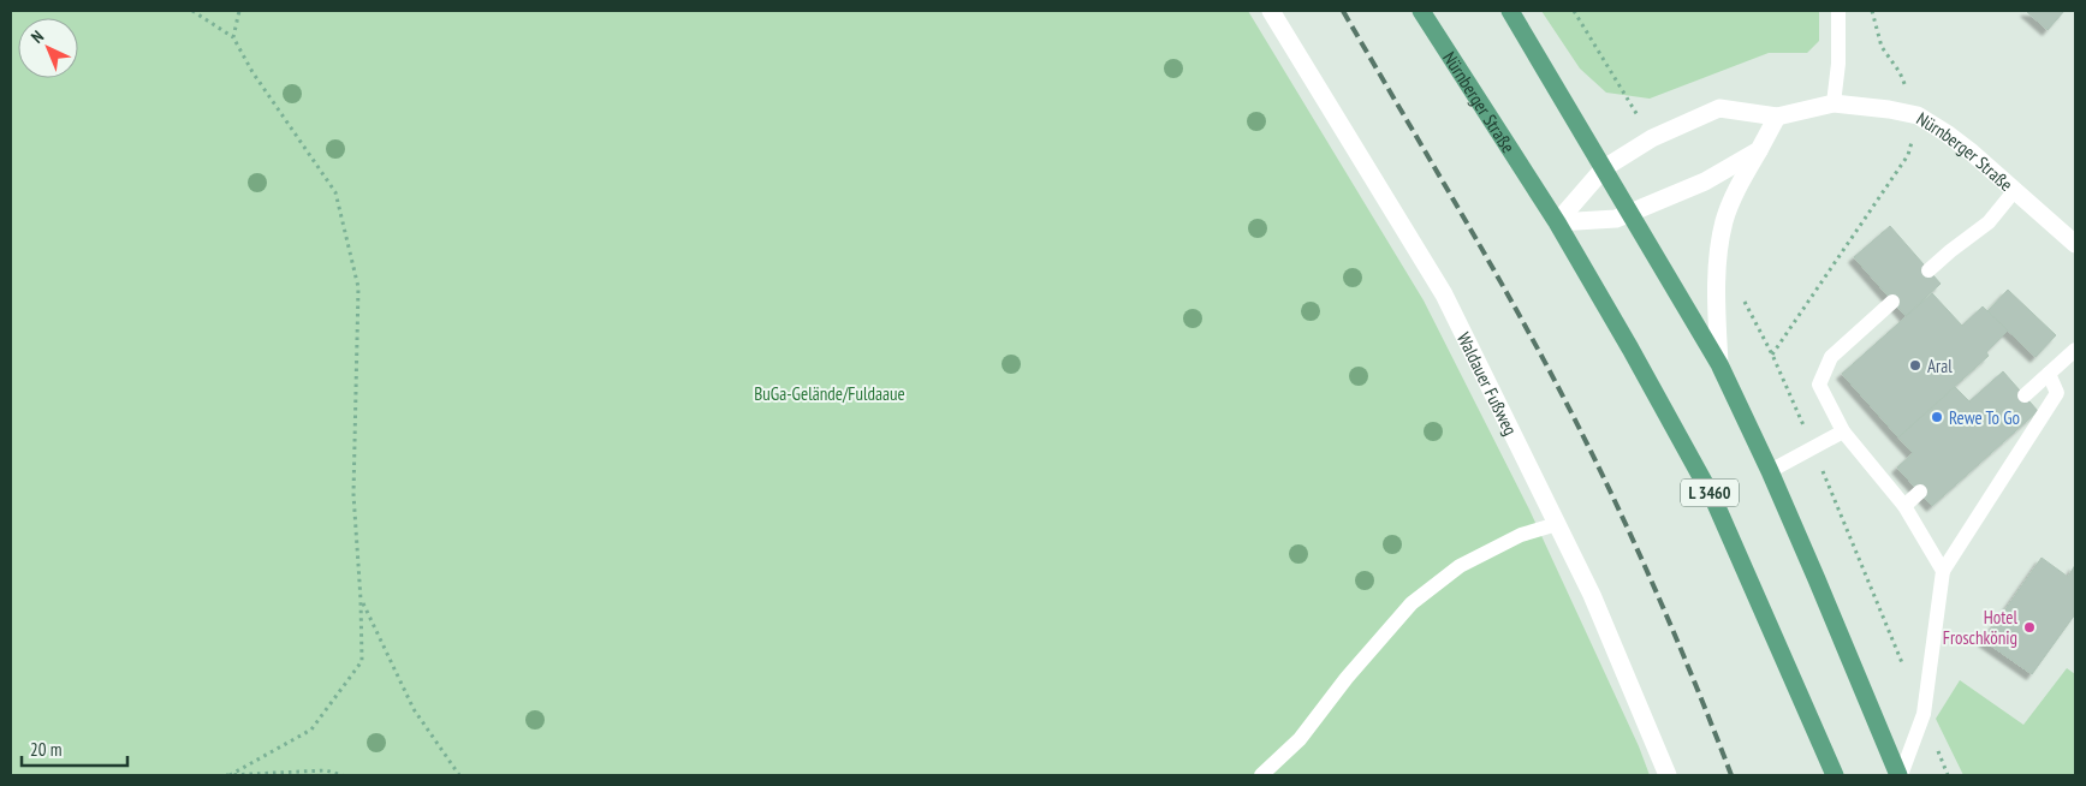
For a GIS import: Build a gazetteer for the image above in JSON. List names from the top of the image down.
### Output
{
  "streets": {
    "main road": ["Nürnberger Straße", "L 3460"],
    "street": ["Waldauer Fußweg"]
  },
  "crossings": [
    ["Nürnberger Straße", "L 3460"]
  ],
  "parks": ["BuGa-Gelände/Fuldaaue"],
  "places": ["Aral", "Rewe To Go", "Hotel Froschkönig"],
  "scale_bar": "20 m",
  "north": "top left"
}
